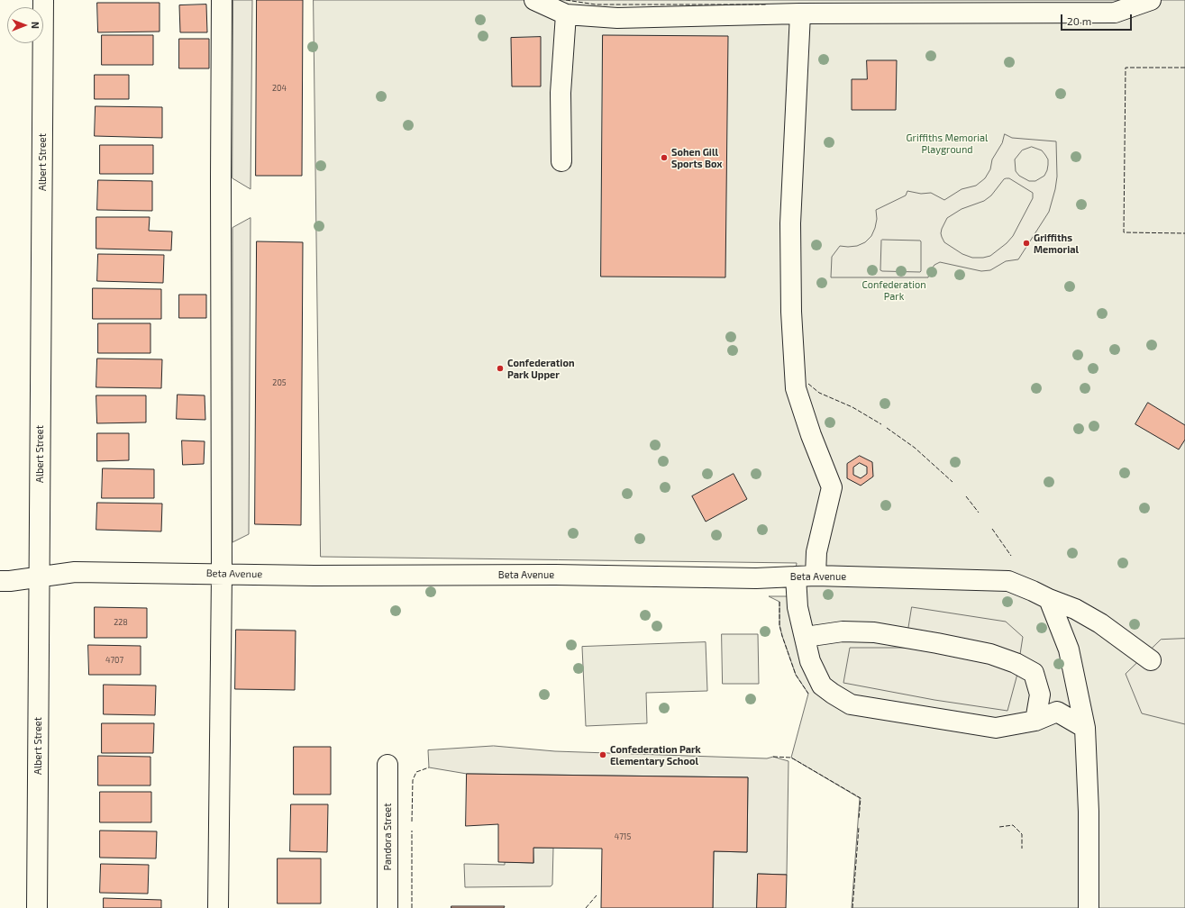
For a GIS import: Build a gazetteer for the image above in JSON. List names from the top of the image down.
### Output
{
  "streets": {
    "street": ["Albert Street", "Beta Avenue", "Pandora Street"]
  },
  "crossings": [
    ["Albert Street", "Beta Avenue"]
  ],
  "parks": ["Griffiths Memorial Playground", "Confederation Park"],
  "places": [
    "Sohen Gill Sports Box",
    "Griffiths Memorial",
    "Confederation Park Upper",
    "Confederation Park Elementary School"
  ],
  "house_numbers": [
    "204",
    "205",
    "228",
    "4707",
    "4715"
  ],
  "scale_bar": "20 m",
  "north": "right"
}
